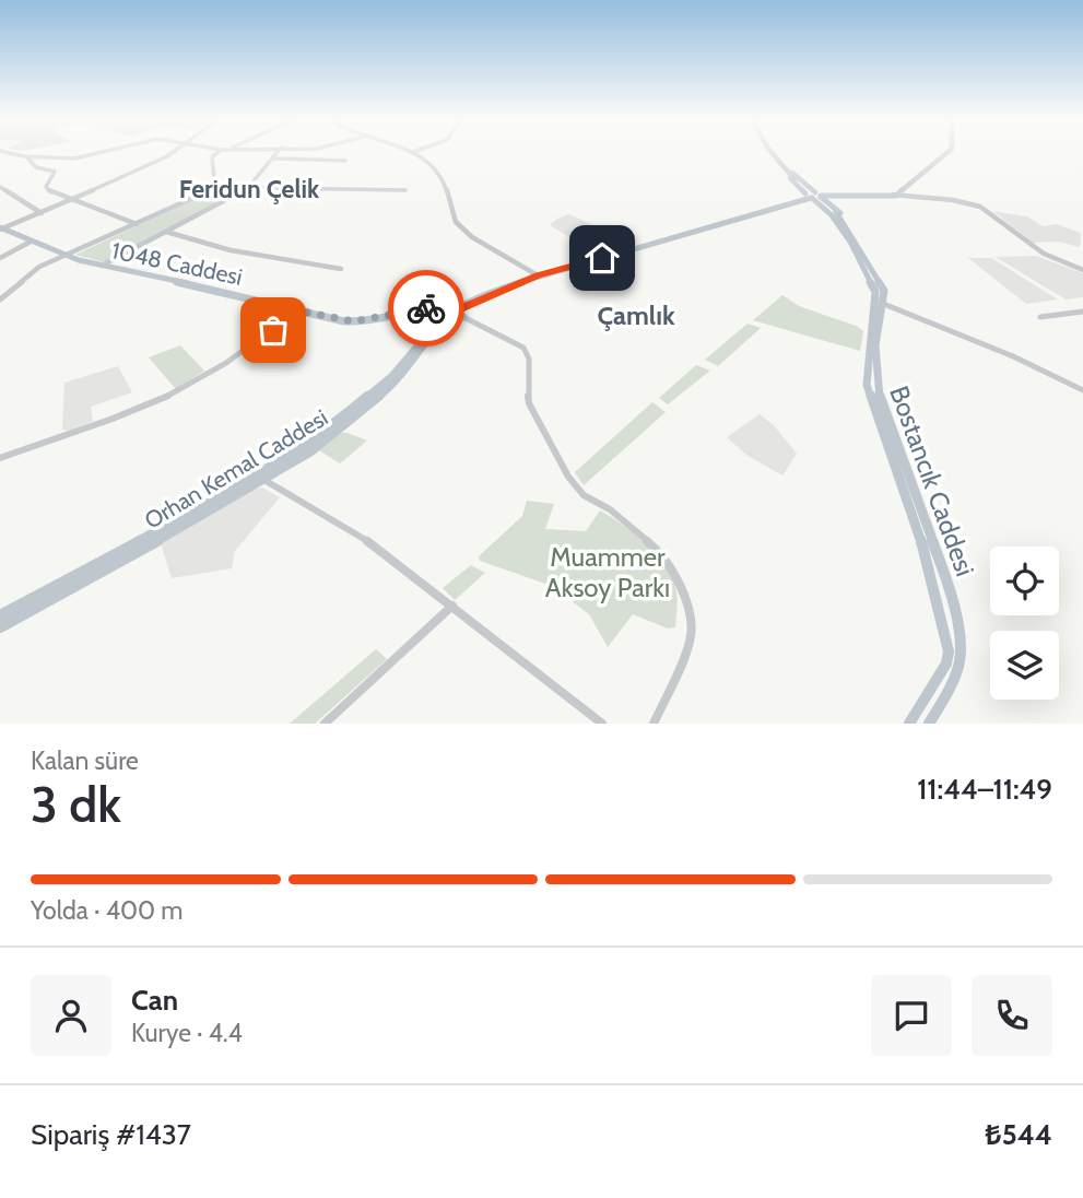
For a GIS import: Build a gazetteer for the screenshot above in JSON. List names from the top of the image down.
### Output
{
  "streets": {
    "main road": ["1048 Caddesi", "Orhan Kemal Caddesi", "Bostancık Caddesi"]
  },
  "crossings": [
    ["1048 Caddesi", "Orhan Kemal Caddesi"]
  ],
  "districts": ["Feridun Çelik", "Çamlık"],
  "parks": ["Muammer Aksoy Parkı"],
  "page": {
    "heading": ["3 dk", "Kalan süre", "11:44–11:49"],
    "panel": [
      "Can",
      "Kurye · 4.4",
      "Sipariş #1437",
      "₺544"
    ],
    "bar": "Yolda · 400 m"
  }
}
